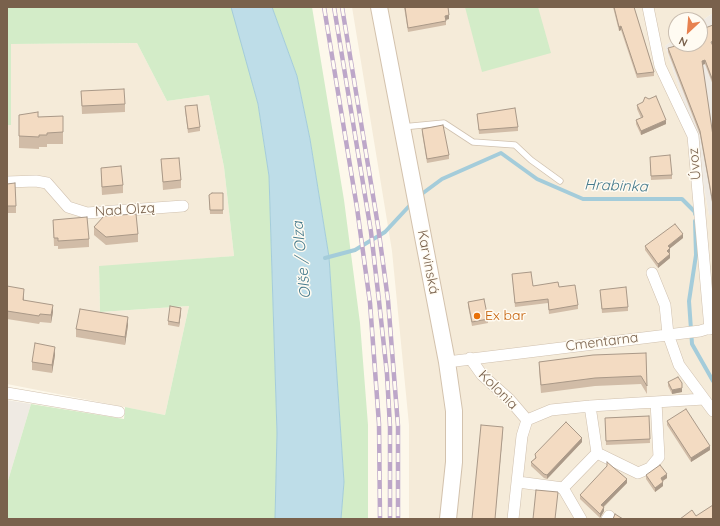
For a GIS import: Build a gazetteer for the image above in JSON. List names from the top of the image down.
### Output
{
  "streets": {
    "main road": ["Karvinská"],
    "street": [
      "Úvoz",
      "Nad Olzą",
      "Cmentarna",
      "Kolonia"
    ]
  },
  "crossings": [
    ["Úvoz", "Cmentarna"],
    ["Karvinská", "Cmentarna"],
    ["Cmentarna", "Kolonia"]
  ],
  "water": ["Hrabinka", "Olše / Olza"],
  "places": ["Ex bar"],
  "north": "bottom left"
}
